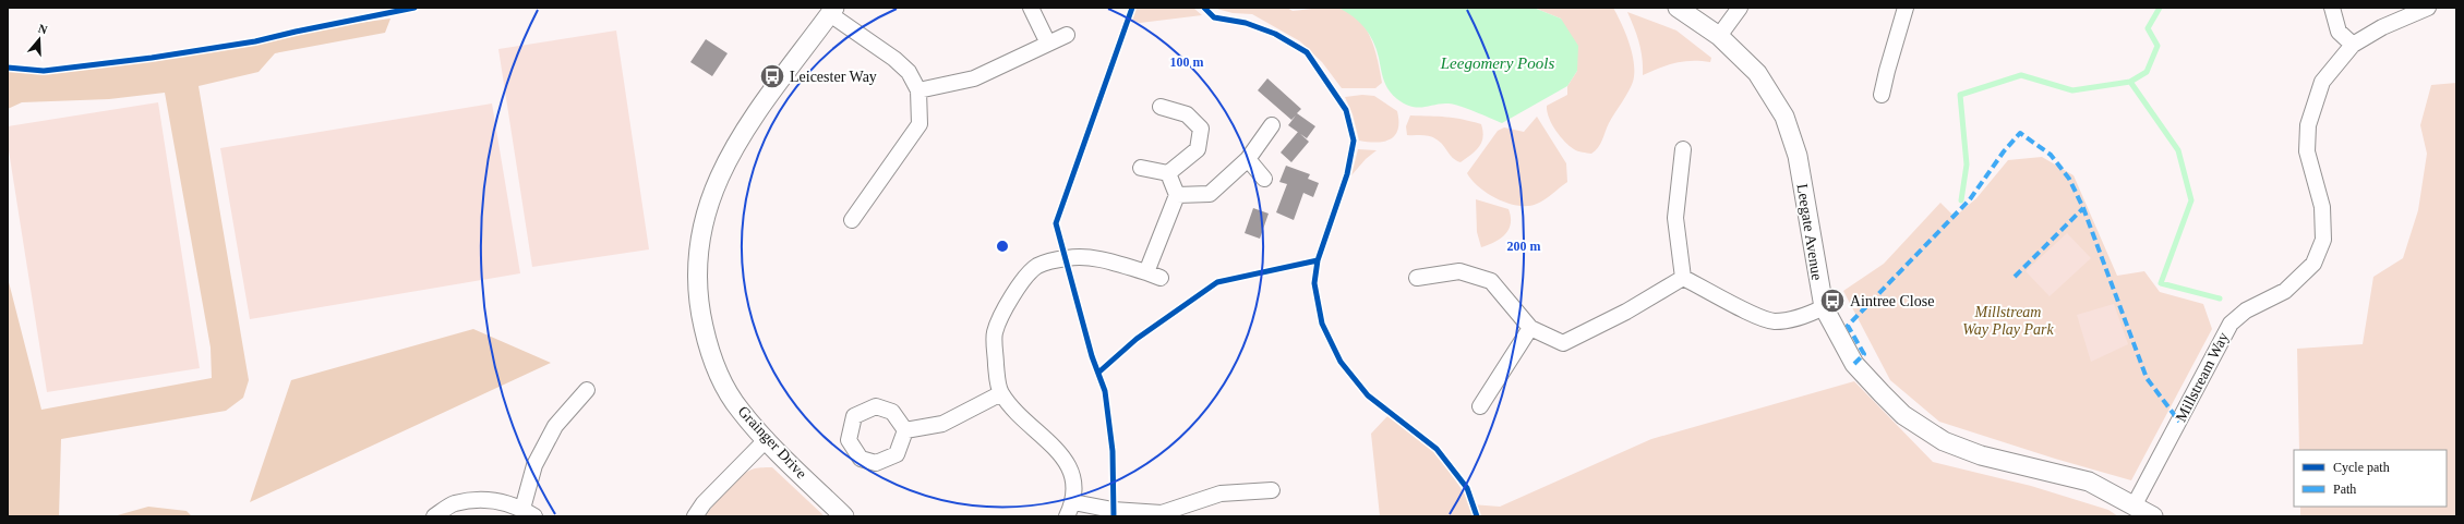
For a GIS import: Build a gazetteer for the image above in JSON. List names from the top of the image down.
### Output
{
  "streets": {
    "street": ["Leegate Avenue", "Millstream Way", "Grainger Drive"]
  },
  "crossings": [
    ["Leegate Avenue", "Millstream Way"]
  ],
  "water": ["Leegomery Pools"],
  "parks": ["Millstream Way Play Park"],
  "places": {
    "bus stop": ["Leicester Way", "Aintree Close"]
  },
  "legend": ["Cycle path", "Path"],
  "north": "top",
  "rings": ["100 m", "200 m"]
}
